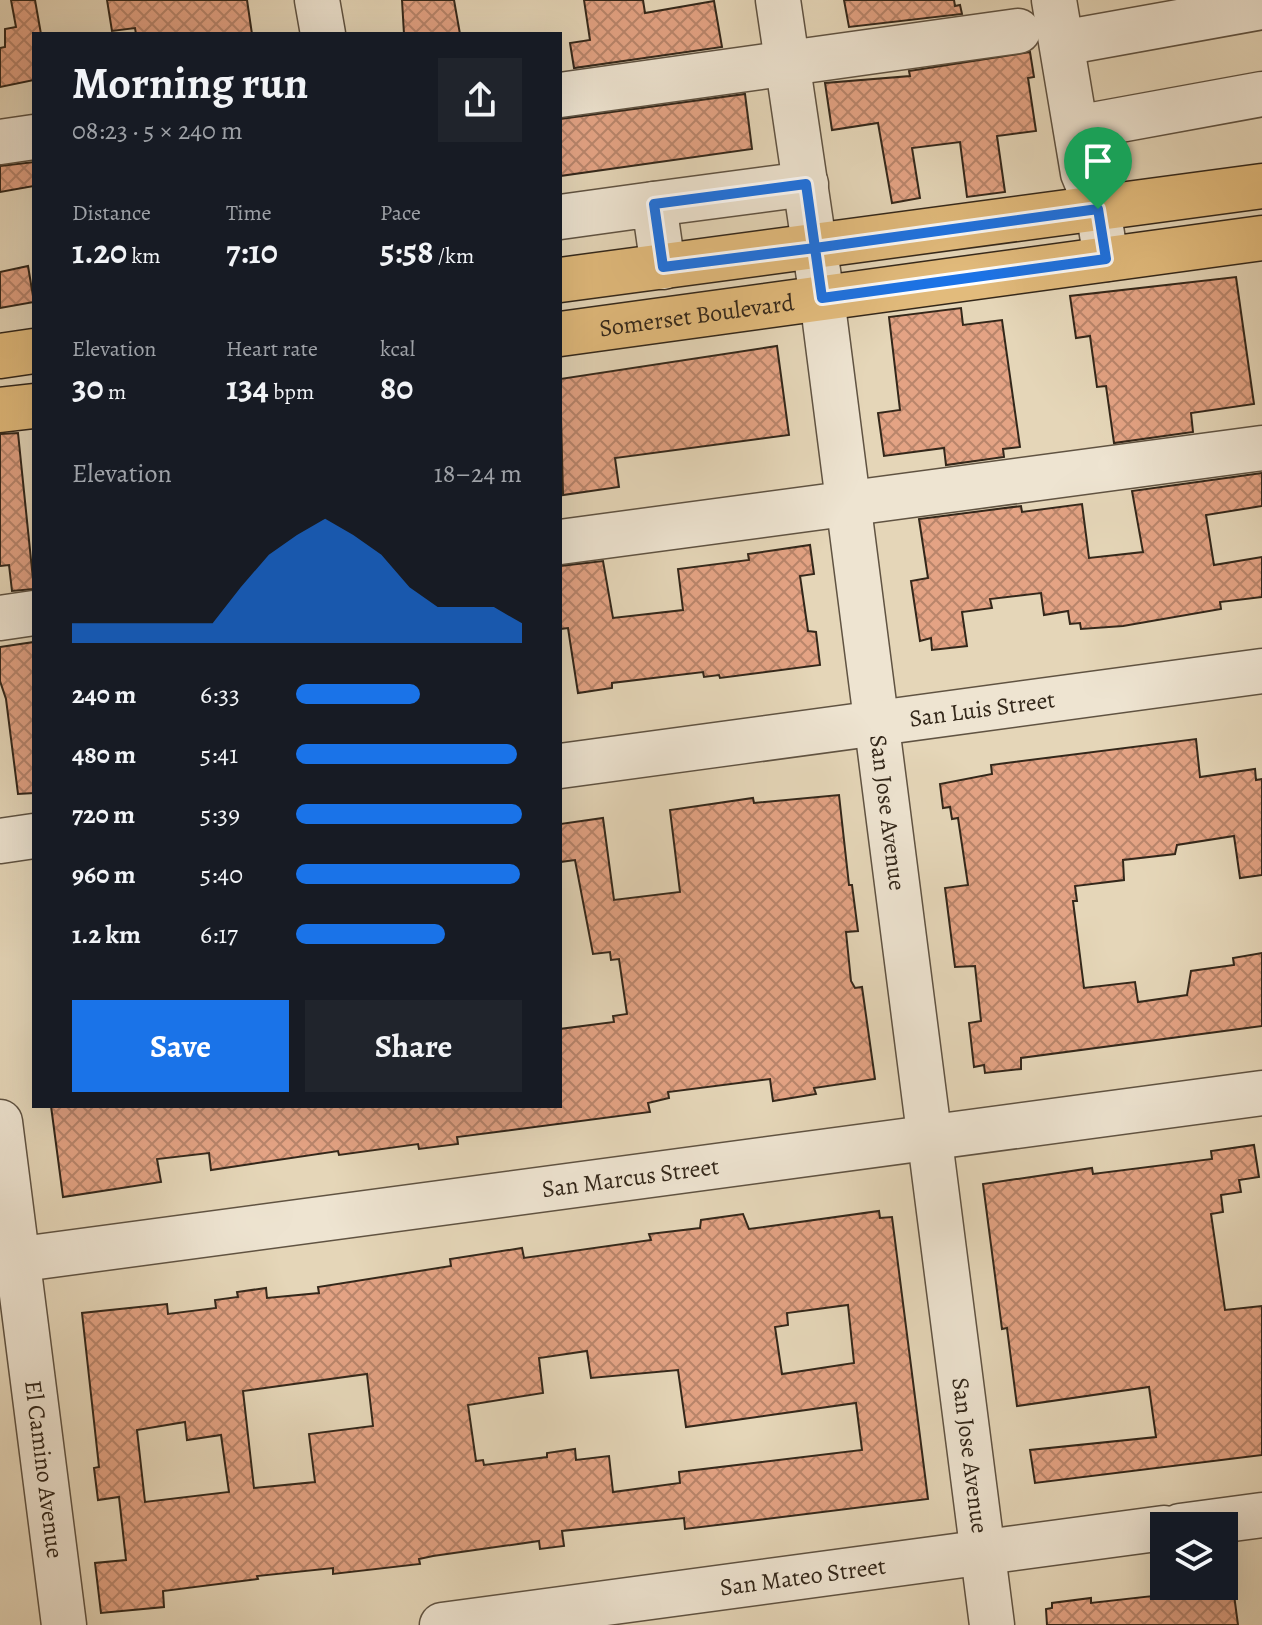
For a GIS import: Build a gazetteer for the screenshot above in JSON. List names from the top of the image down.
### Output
{
  "streets": {
    "main road": ["Somerset Boulevard"],
    "street": [
      "San Luis Street",
      "San Jose Avenue",
      "San Marcus Street",
      "El Camino Avenue",
      "San Mateo Street"
    ]
  },
  "crossings": [
    ["Somerset Boulevard", "San Jose Avenue"],
    ["San Luis Street", "San Jose Avenue"],
    ["San Jose Avenue", "San Marcus Street"],
    ["San Jose Avenue", "San Mateo Street"],
    ["San Marcus Street", "El Camino Avenue"]
  ],
  "page": {
    "heading": ["Morning run", "08:23 · 5 × 240 m"],
    "stats": [
      ["Distance", "1.20 km"],
      ["Time", "7:10"],
      ["Pace", "5:58 /km"],
      ["Elevation", "30 m"],
      ["Heart rate", "134 bpm"],
      ["kcal", "80"]
    ],
    "chart": ["Elevation", "18–24 m"],
    "list": [
      {
        "name": "240 m",
        "note": "6:33"
      },
      {
        "name": "480 m",
        "note": "5:41"
      },
      {
        "name": "720 m",
        "note": "5:39"
      },
      {
        "name": "960 m",
        "note": "5:40"
      },
      {
        "name": "1.2 km",
        "note": "6:17"
      }
    ],
    "buttons": ["Save", "Share"]
  }
}
